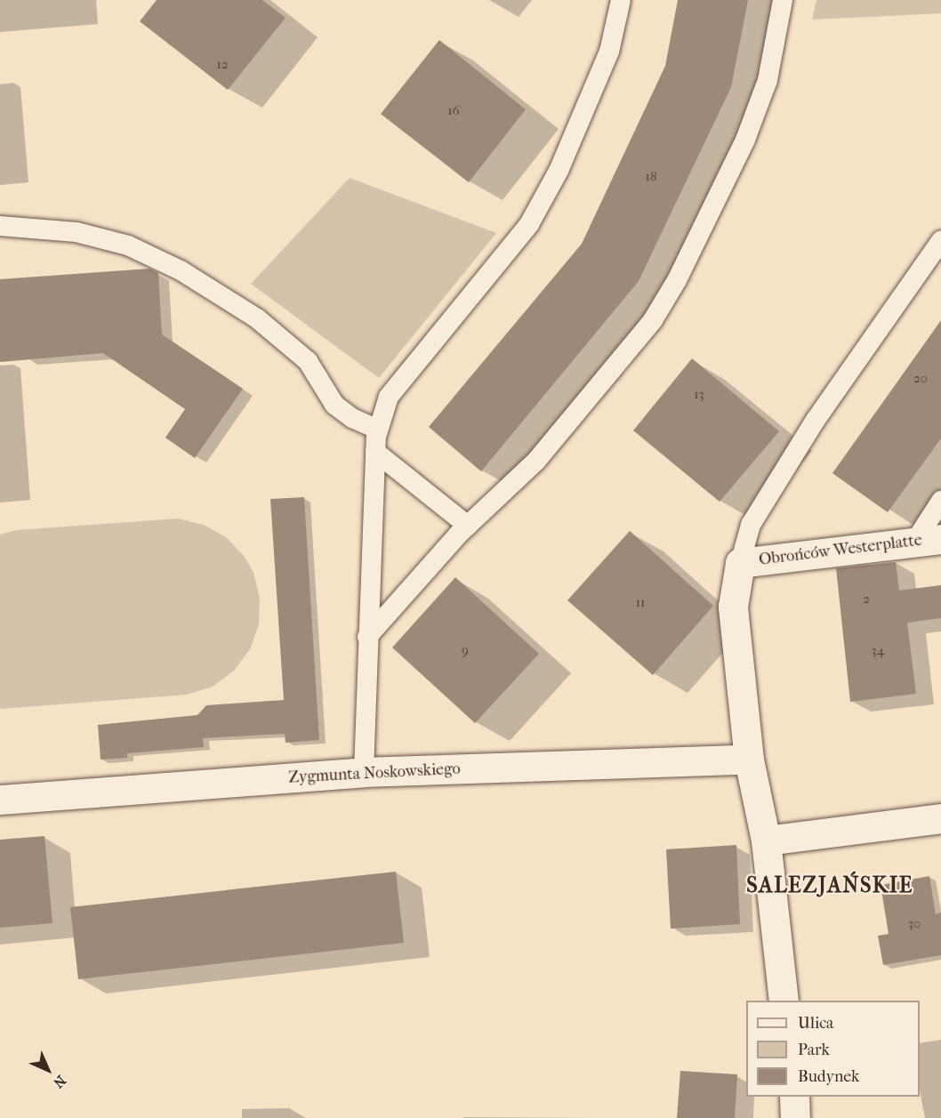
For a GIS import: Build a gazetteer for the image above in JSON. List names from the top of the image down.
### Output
{
  "streets": {
    "street": ["Obrońców Westerplatte", "Zygmunta Noskowskiego"]
  },
  "districts": ["SALEZJAŃSKIE"],
  "house_numbers": [
    "12",
    "16",
    "18",
    "20",
    "13",
    "2",
    "11",
    "9",
    "34",
    "30"
  ],
  "legend": ["Ulica", "Park", "Budynek"],
  "north": "bottom right"
}
